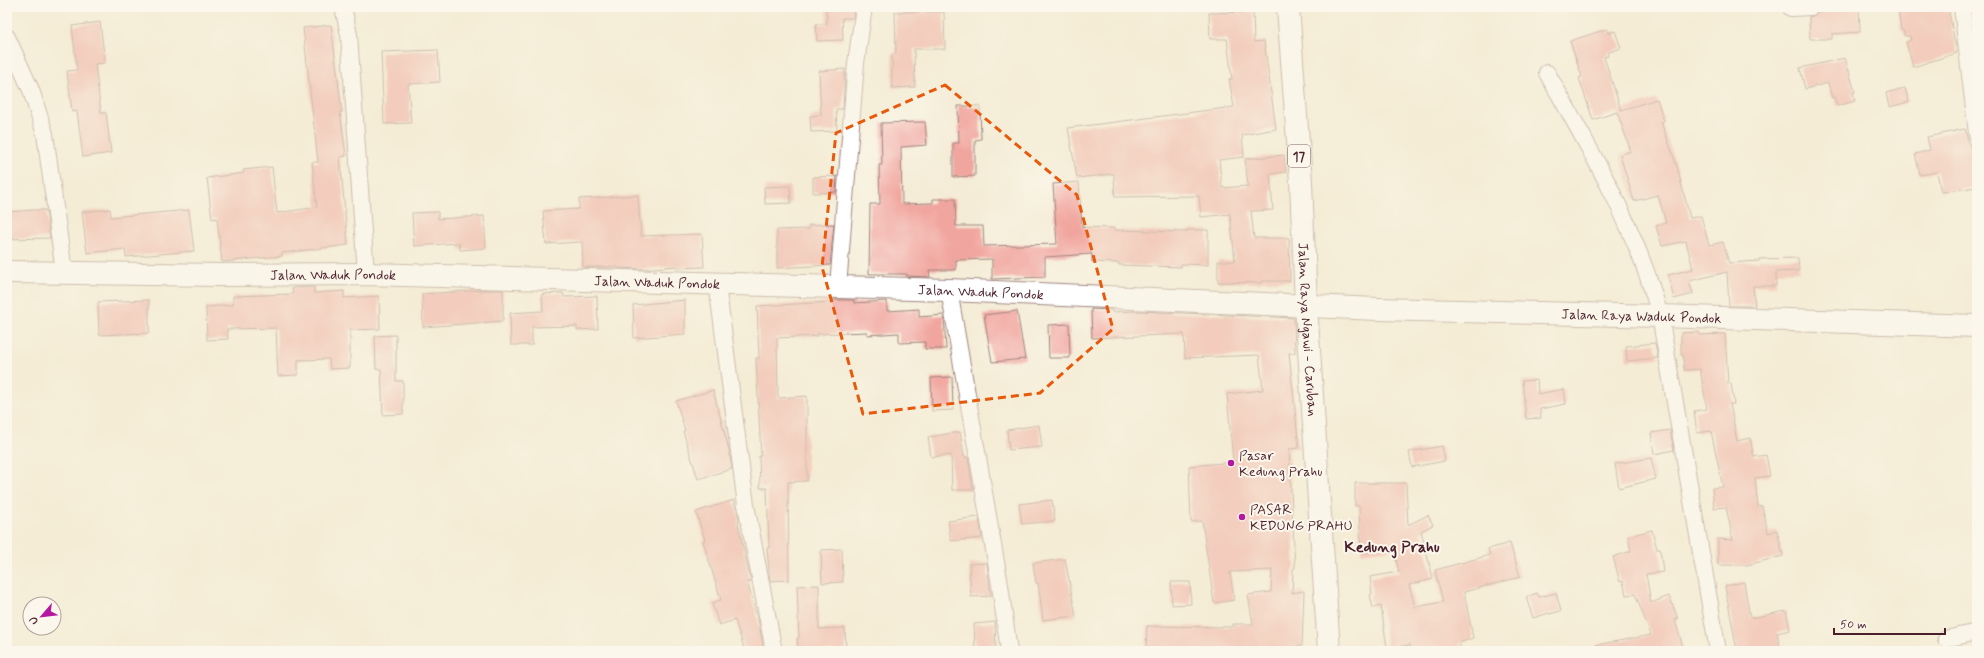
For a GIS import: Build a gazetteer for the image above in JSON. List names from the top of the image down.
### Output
{
  "streets": {
    "main road": [
      "17",
      "Jalan Waduk Pondok",
      "Jalan Raya Waduk Pondok",
      "Jalan Raya Ngawi - Caruban"
    ]
  },
  "crossings": [
    ["Jalan Waduk Pondok", "Jalan Raya Waduk Pondok"],
    ["Jalan Waduk Pondok", "Jalan Raya Ngawi - Caruban"],
    ["Jalan Raya Waduk Pondok", "Jalan Raya Ngawi - Caruban"]
  ],
  "districts": ["Kedung Prahu"],
  "places": ["Pasar Kedung Prahu", "PASAR KEDUNG PRAHU"],
  "scale_bar": "50 m",
  "north": "bottom left"
}
